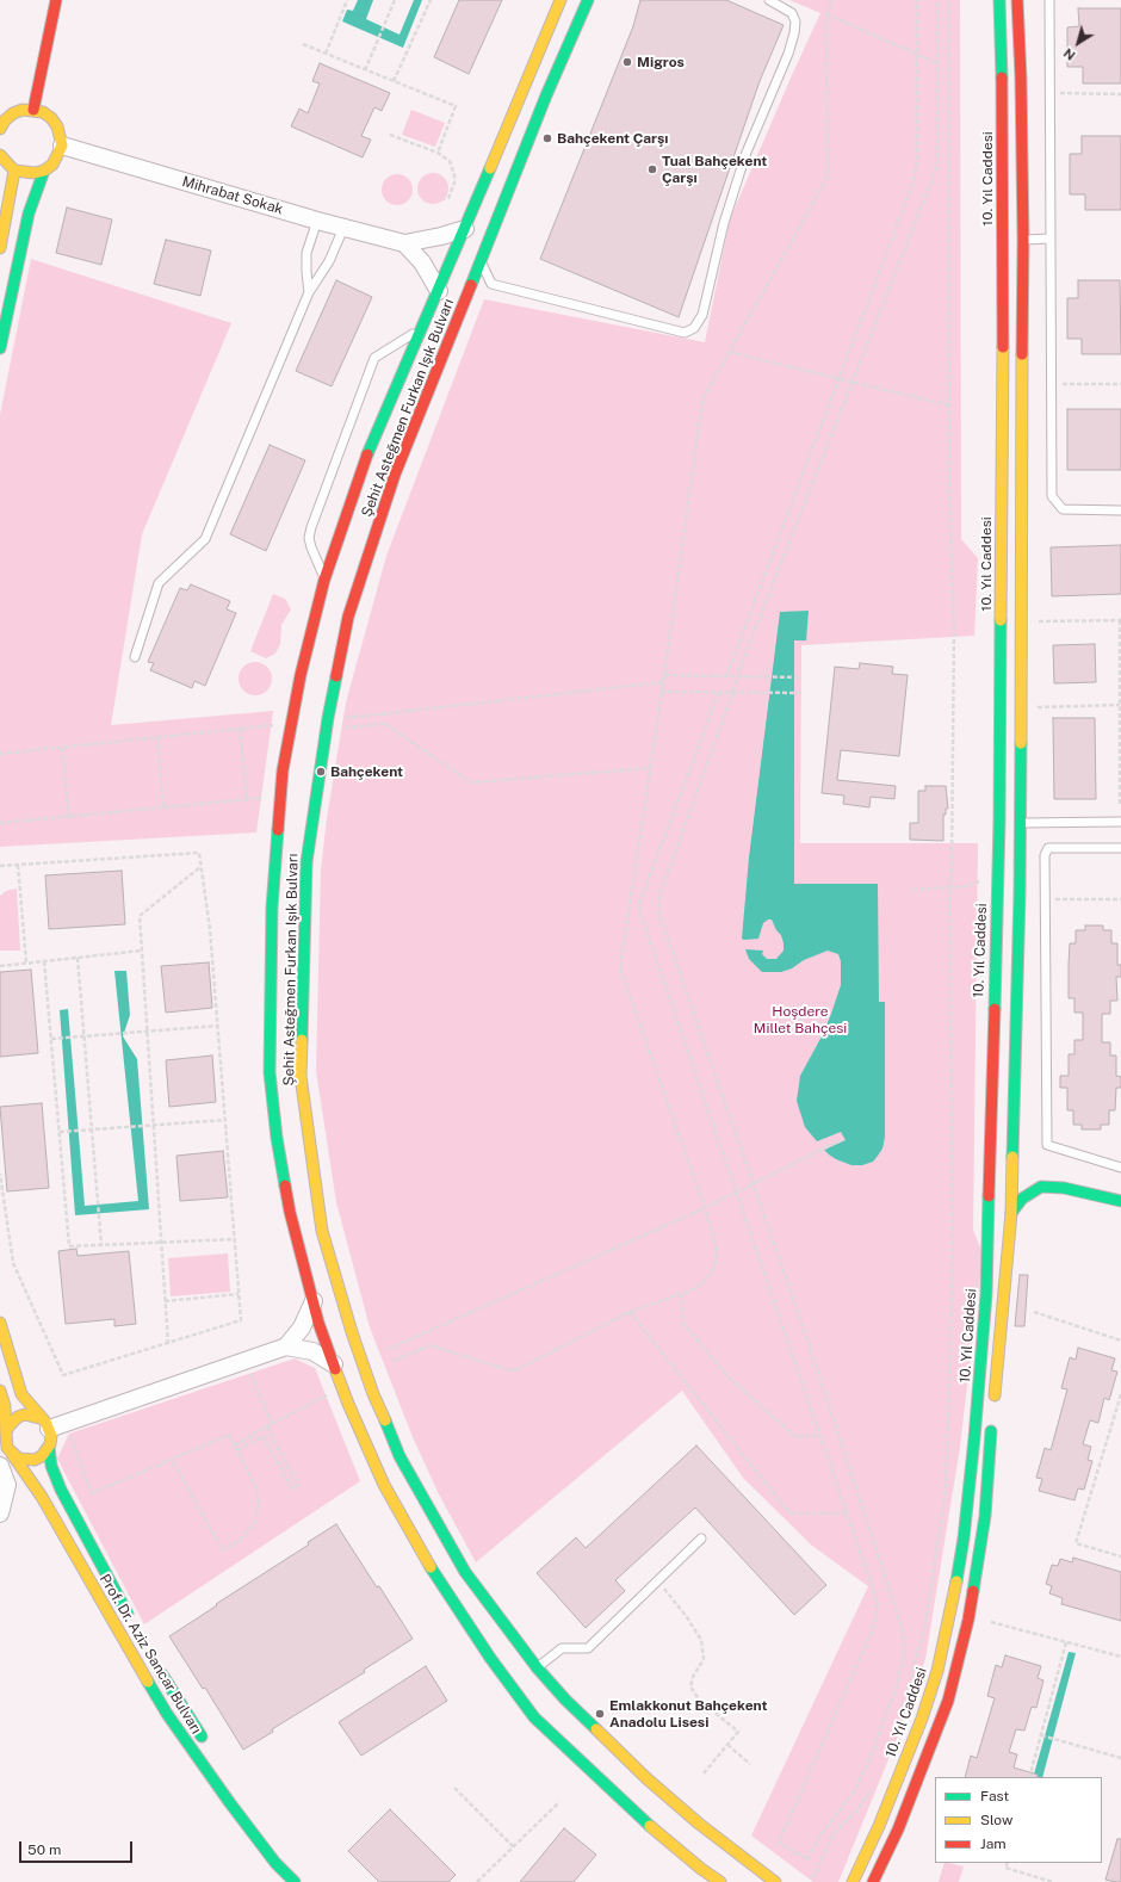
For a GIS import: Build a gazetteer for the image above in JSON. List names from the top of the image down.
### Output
{
  "streets": {
    "street": [
      "10. Yıl Caddesi",
      "Mihrabat Sokak",
      "Şehit Asteğmen Furkan Işık Bulvarı",
      "Prof. Dr. Aziz Sancar Bulvarı"
    ]
  },
  "parks": ["Hoşdere Millet Bahçesi"],
  "places": [
    "Migros",
    "Bahçekent Çarşı",
    "Tual Bahçekent Çarşı",
    "Bahçekent",
    "Emlakkonut Bahçekent Anadolu Lisesi"
  ],
  "legend": ["Fast", "Slow", "Jam"],
  "scale_bar": "50 m",
  "north": "bottom left"
}
